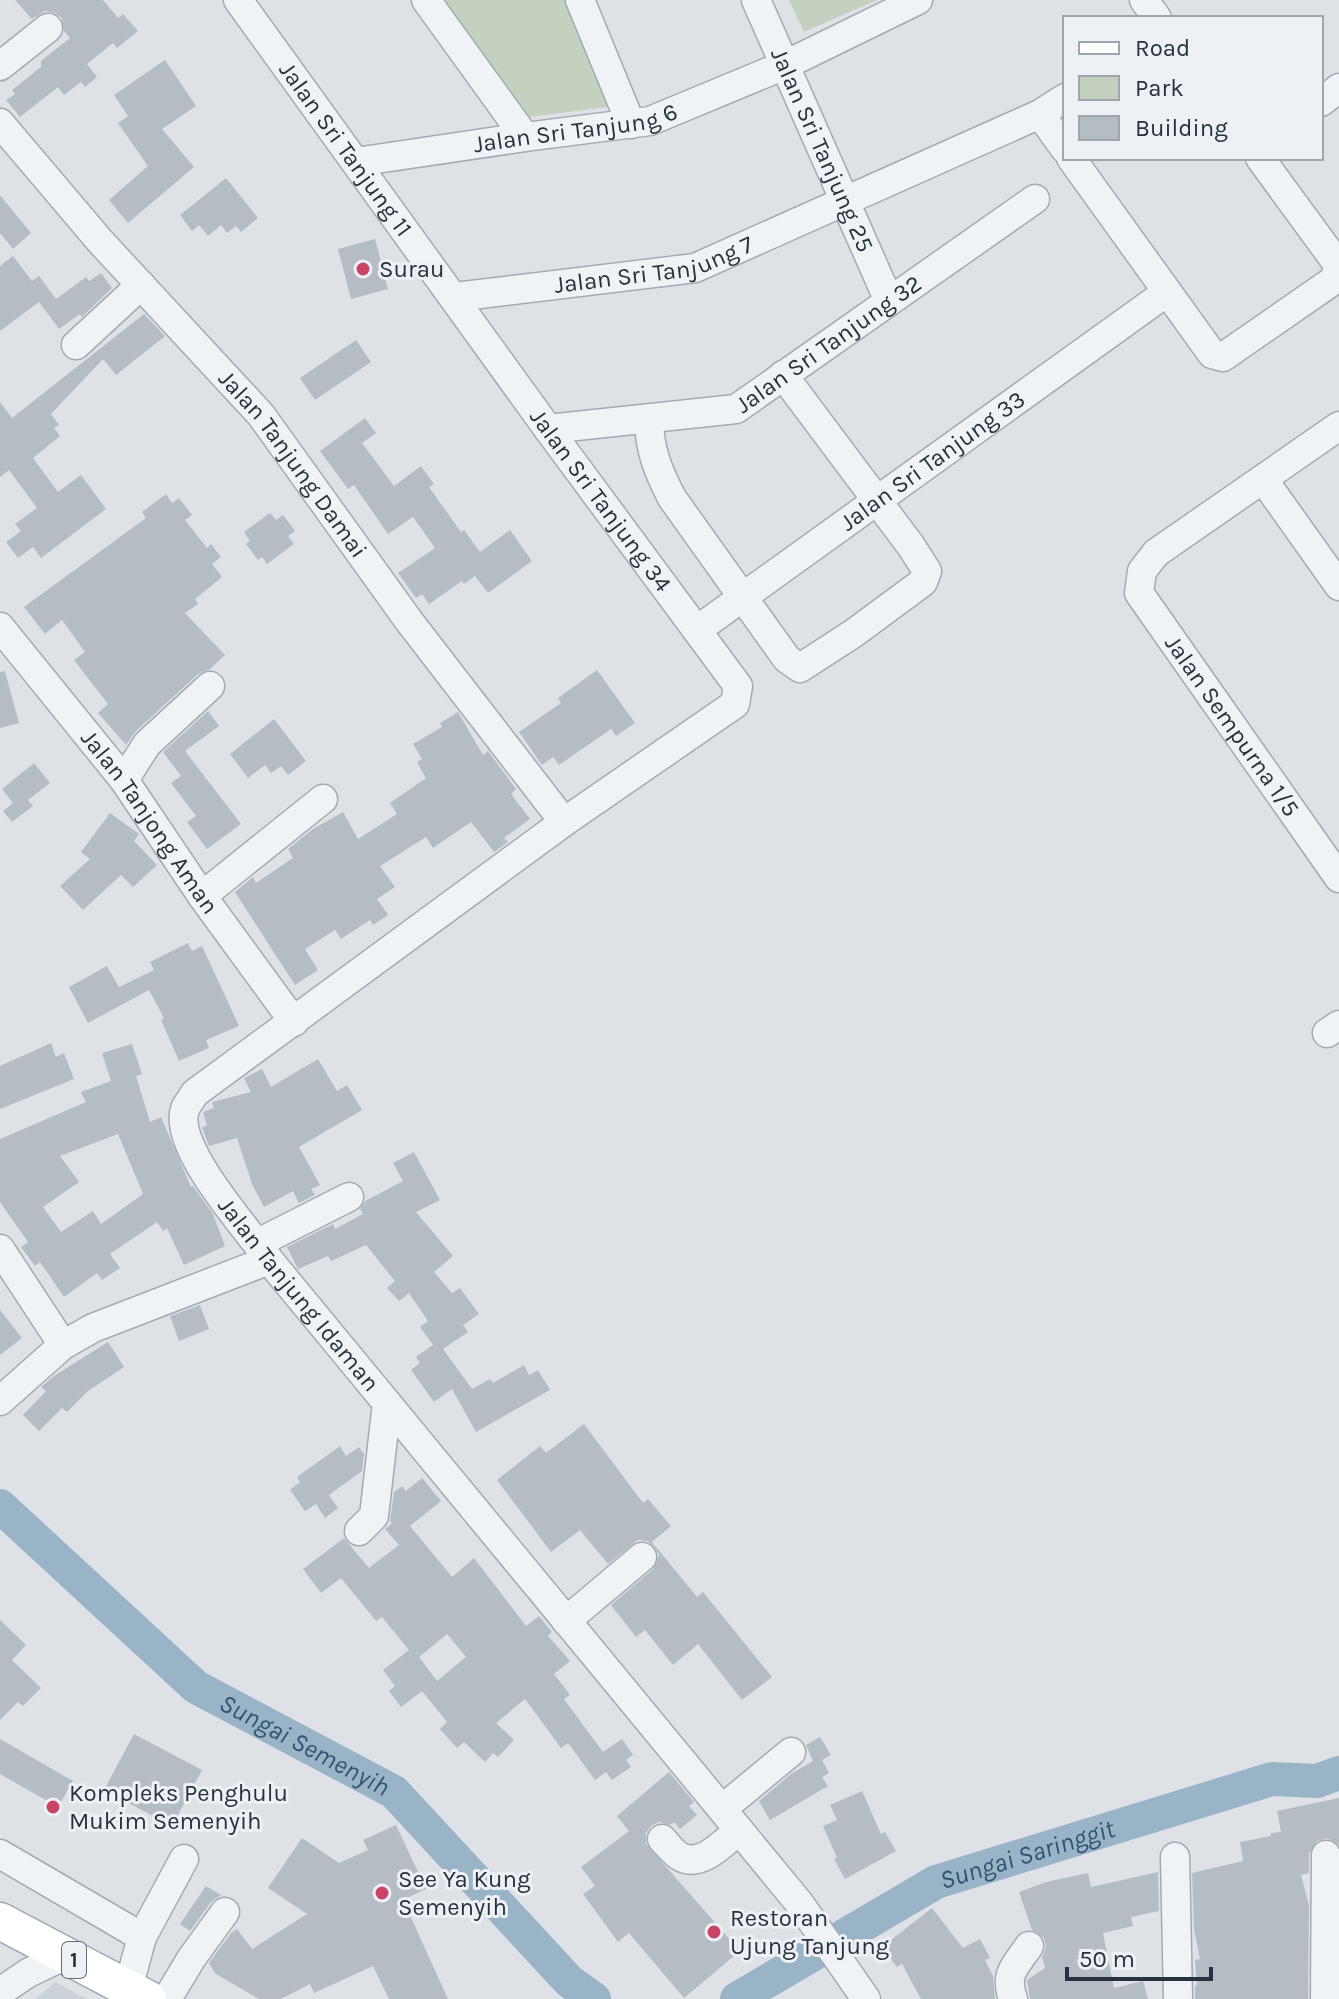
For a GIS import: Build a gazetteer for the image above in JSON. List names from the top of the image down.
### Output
{
  "streets": {
    "main road": ["1"],
    "street": [
      "Jalan Sri Tanjung 6",
      "Jalan Sri Tanjung 11",
      "Jalan Sri Tanjung 25",
      "Jalan Sri Tanjung 7",
      "Jalan Sri Tanjung 32",
      "Jalan Sri Tanjung 33",
      "Jalan Tanjung Damai",
      "Jalan Sri Tanjung 34",
      "Jalan Sempurna 1/5",
      "Jalan Tanjong Aman",
      "Jalan Tanjung Idaman"
    ]
  },
  "crossings": [
    ["Jalan Sri Tanjung 6", "Jalan Sri Tanjung 11"],
    ["Jalan Sri Tanjung 6", "Jalan Sri Tanjung 25"],
    ["Jalan Sri Tanjung 11", "Jalan Sri Tanjung 7"],
    ["Jalan Sri Tanjung 11", "Jalan Sri Tanjung 34"],
    ["Jalan Sri Tanjung 25", "Jalan Sri Tanjung 7"],
    ["Jalan Sri Tanjung 25", "Jalan Sri Tanjung 32"],
    ["Jalan Sri Tanjung 7", "Jalan Sri Tanjung 34"],
    ["Jalan Sri Tanjung 32", "Jalan Sri Tanjung 34"],
    ["Jalan Sri Tanjung 33", "Jalan Sri Tanjung 34"],
    ["Jalan Tanjung Damai", "Jalan Tanjung Idaman"],
    ["Jalan Sri Tanjung 34", "Jalan Tanjung Idaman"],
    ["Jalan Tanjong Aman", "Jalan Tanjung Idaman"]
  ],
  "water": ["Sungai Semenyih", "Sungai Saringgit"],
  "places": [
    "Surau",
    "Kompleks Penghulu Mukim Semenyih",
    "See Ya Kung Semenyih",
    "Restoran Ujung Tanjung"
  ],
  "legend": ["Road", "Park", "Building"],
  "scale_bar": "50 m"
}
